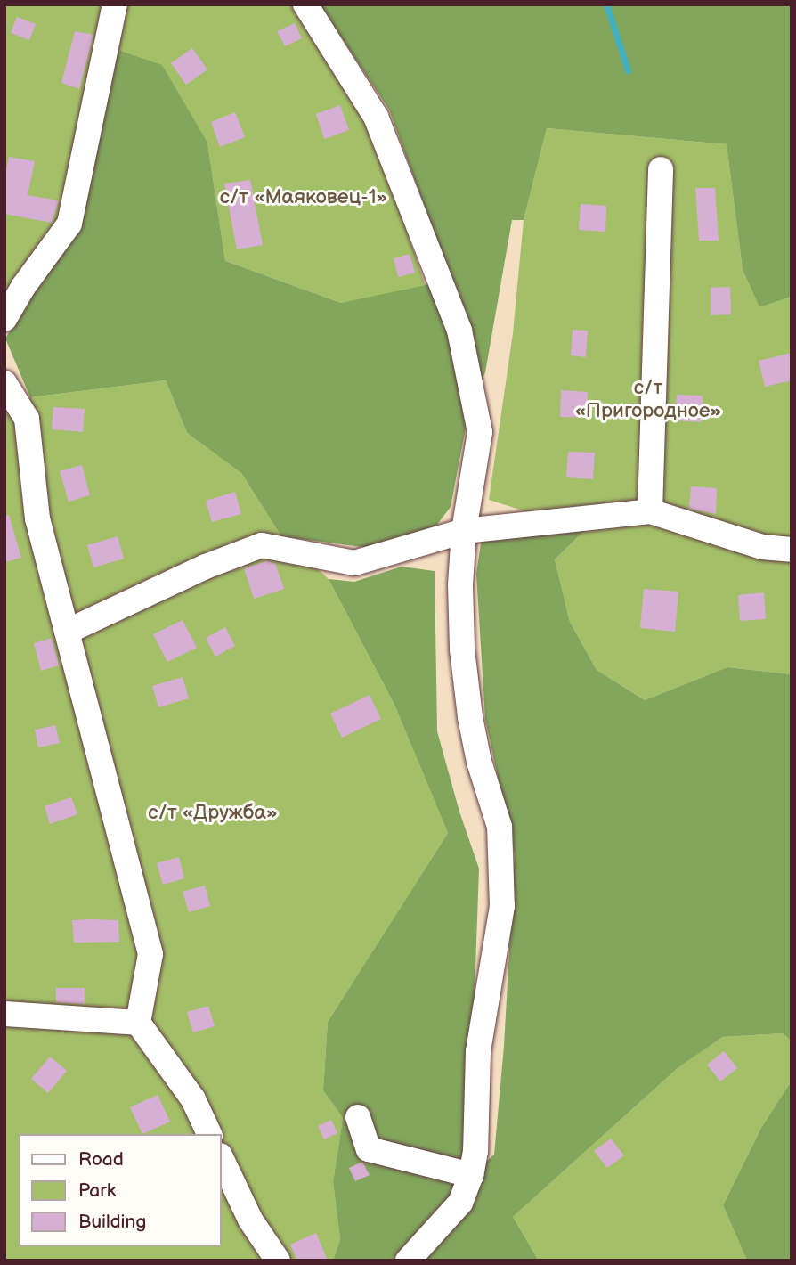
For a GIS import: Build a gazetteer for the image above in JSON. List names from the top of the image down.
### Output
{
  "parks": ["с/т «Маяковец-1»", "с/т «Пригородное»", "с/т «Дружба»"],
  "legend": ["Road", "Park", "Building"]
}
